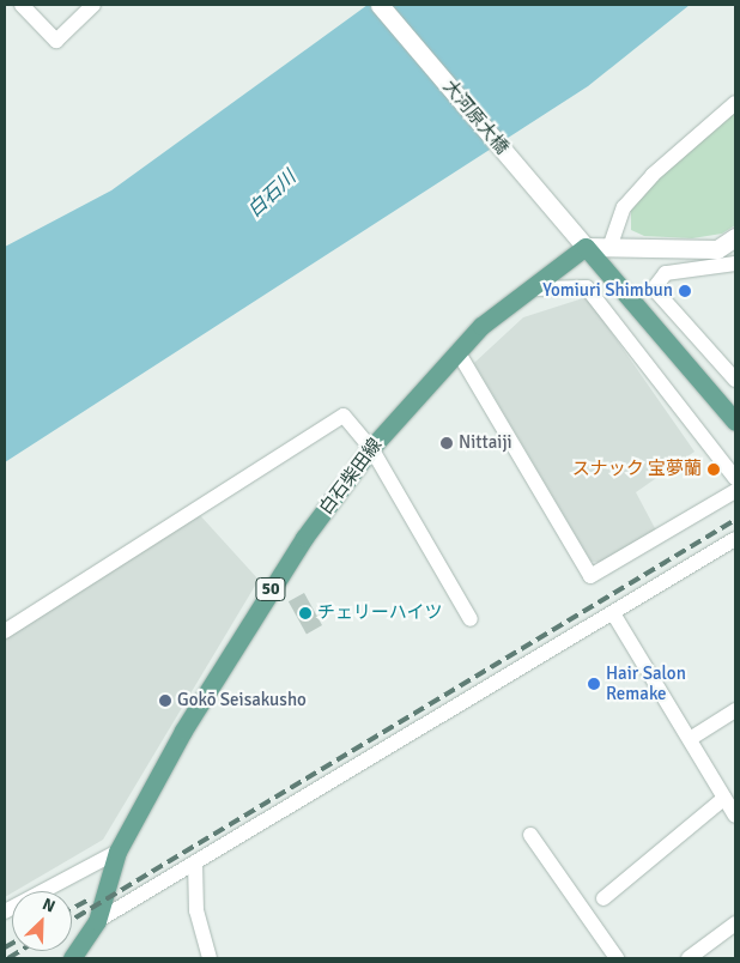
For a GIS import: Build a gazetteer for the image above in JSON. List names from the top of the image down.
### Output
{
  "streets": {
    "main road": ["大河原大橋", "白石柴田線", "50"]
  },
  "crossings": [
    ["大河原大橋", "白石柴田線"]
  ],
  "water": ["白石川"],
  "places": [
    "Yomiuri Shimbun",
    "Nittaiji",
    "スナック 宝夢蘭",
    "チェリーハイツ",
    "Hair Salon Remake",
    "Gokō Seisakusho"
  ],
  "north": "top right"
}
